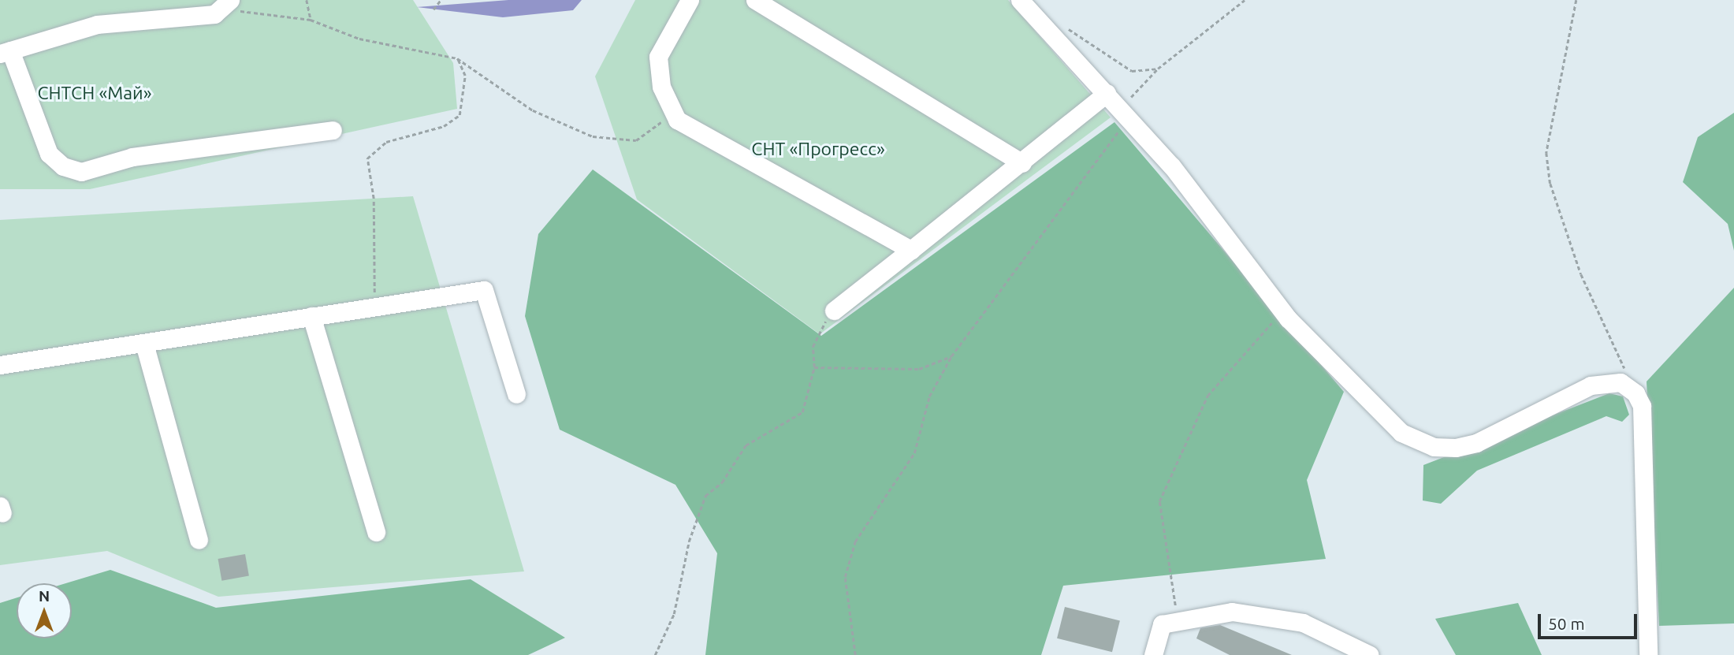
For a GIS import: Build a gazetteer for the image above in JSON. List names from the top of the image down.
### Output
{
  "parks": ["СНТСН «Май»", "СНТ «Прогресс»"],
  "scale_bar": "50 m",
  "north": "top"
}
